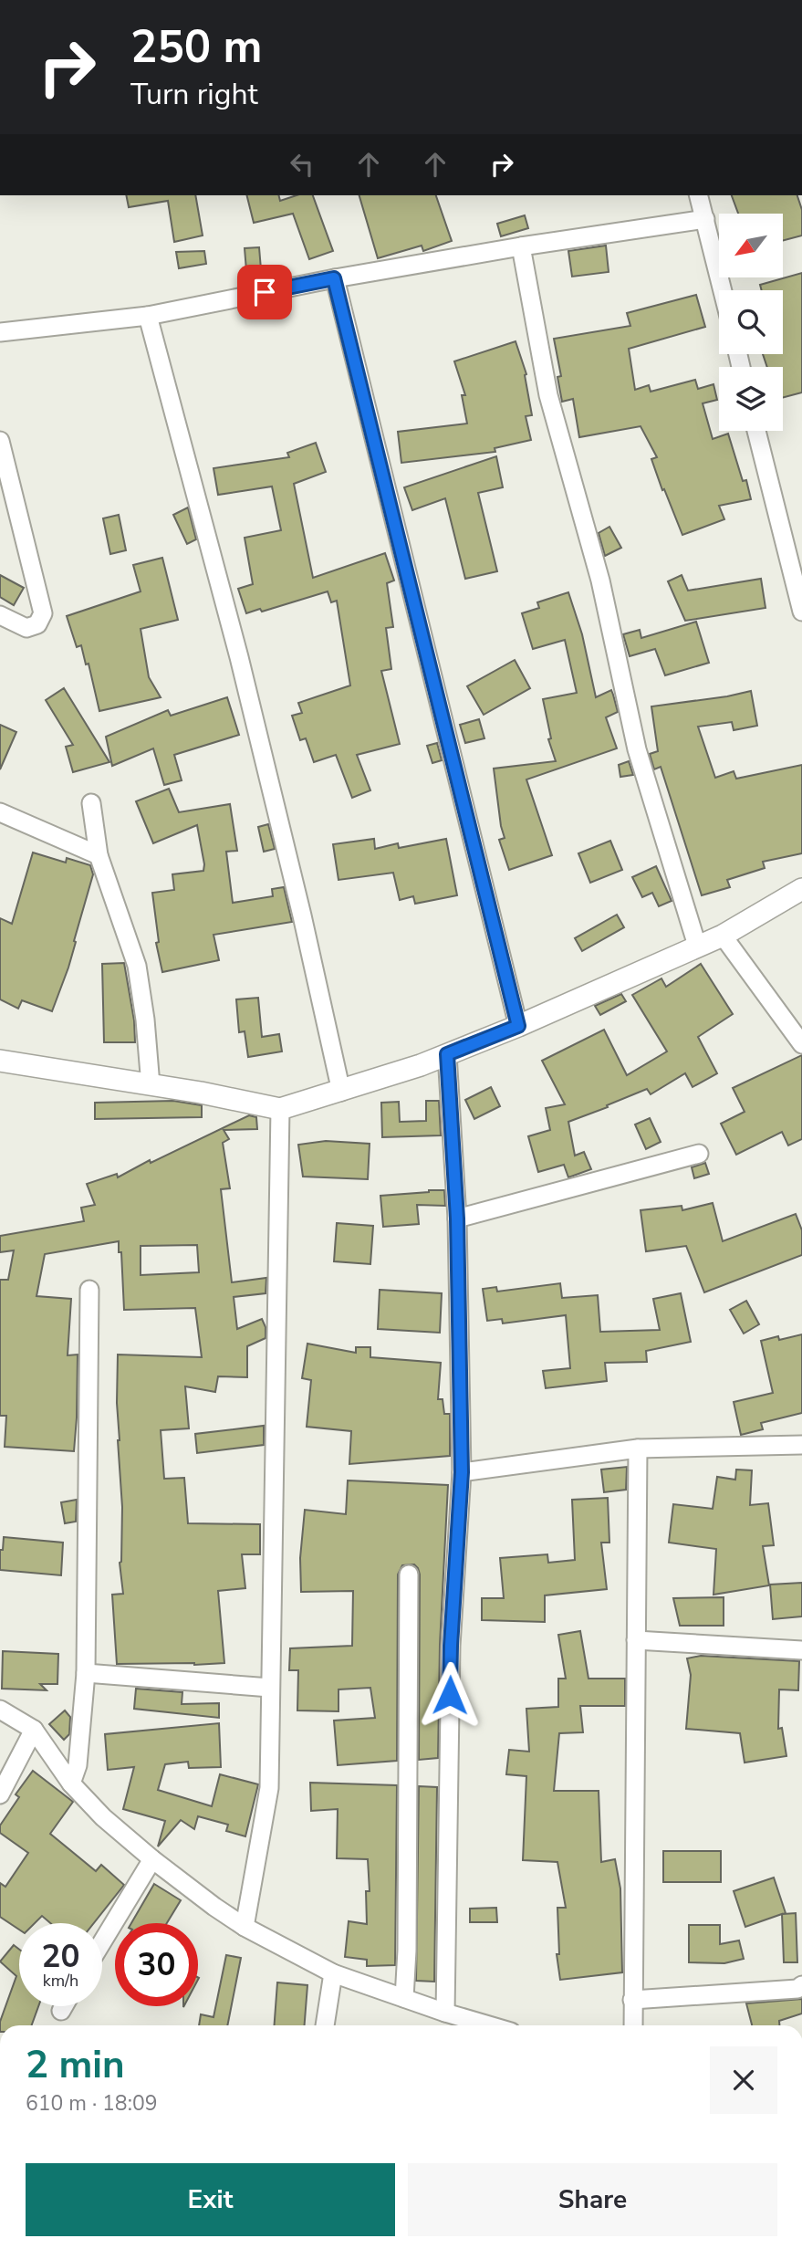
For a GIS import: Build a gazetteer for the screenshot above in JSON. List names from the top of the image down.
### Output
{
  "north": "bottom left",
  "page": {
    "turn": ["250 m", "Turn right"],
    "speed": "20 km/h",
    "limit": "30",
    "heading": ["2 min", "610 m · 18:09"],
    "buttons": ["Exit", "Share"]
  }
}
